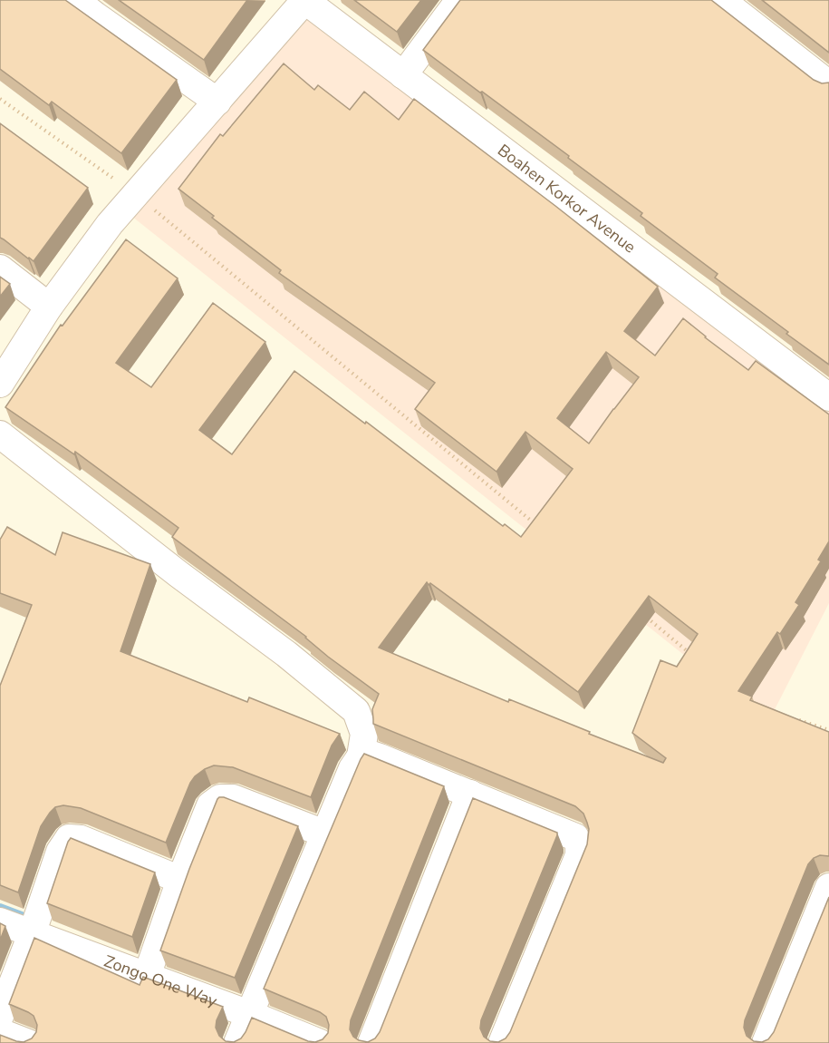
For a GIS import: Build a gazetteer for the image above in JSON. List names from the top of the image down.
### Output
{
  "streets": {
    "street": ["Boahen Korkor Avenue", "Zongo One Way"]
  }
}
